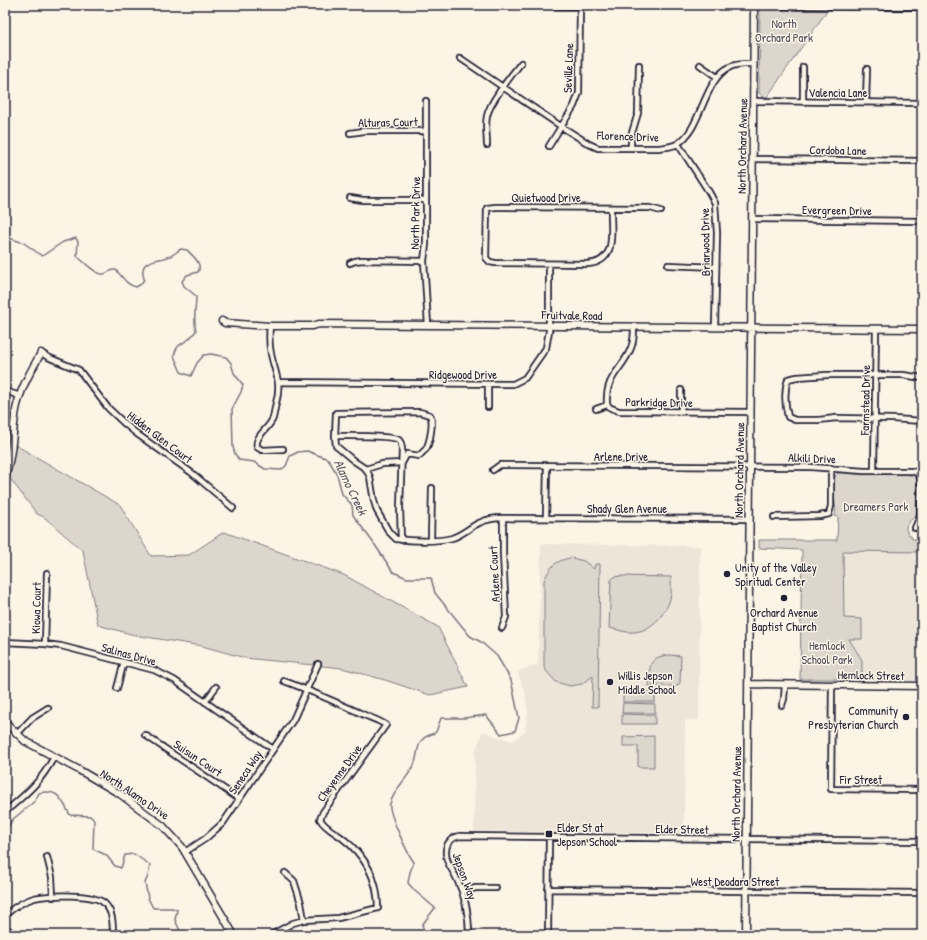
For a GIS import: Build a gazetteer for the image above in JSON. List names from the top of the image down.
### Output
{
  "streets": {
    "street": [
      "Seville Lane",
      "Valencia Lane",
      "Alturas Court",
      "Florence Drive",
      "North Orchard Avenue",
      "Cordoba Lane",
      "Quietwood Drive",
      "Evergreen Drive",
      "North Park Drive",
      "Briarwood Drive",
      "Fruitvale Road",
      "Ridgewood Drive",
      "Farmstead Drive",
      "Parkridge Drive",
      "Hidden Glen Court",
      "Arlene Drive",
      "Alkili Drive",
      "Shady Glen Avenue",
      "Arlene Court",
      "Kiowa Court",
      "Salinas Drive",
      "Hemlock Street",
      "Suisun Court",
      "Seneca Way",
      "Cheyenne Drive",
      "Fir Street",
      "North Alamo Drive",
      "Elder Street",
      "Jepson Way",
      "West Deodara Street"
    ]
  },
  "crossings": [
    ["Seville Lane", "Florence Drive"],
    ["Valencia Lane", "North Orchard Avenue"],
    ["Alturas Court", "North Park Drive"],
    ["Florence Drive", "Briarwood Drive"],
    ["North Orchard Avenue", "Cordoba Lane"],
    ["North Orchard Avenue", "Evergreen Drive"],
    ["North Orchard Avenue", "Fruitvale Road"],
    ["North Orchard Avenue", "Parkridge Drive"],
    ["North Orchard Avenue", "Arlene Drive"],
    ["North Orchard Avenue", "Alkili Drive"],
    ["North Orchard Avenue", "Shady Glen Avenue"],
    ["North Orchard Avenue", "Hemlock Street"],
    ["North Orchard Avenue", "Elder Street"],
    ["North Orchard Avenue", "West Deodara Street"],
    ["Quietwood Drive", "Ridgewood Drive"],
    ["North Park Drive", "Fruitvale Road"],
    ["Briarwood Drive", "Fruitvale Road"],
    ["Fruitvale Road", "Ridgewood Drive"],
    ["Fruitvale Road", "Farmstead Drive"],
    ["Farmstead Drive", "Alkili Drive"],
    ["Arlene Drive", "Alkili Drive"],
    ["Shady Glen Avenue", "Arlene Court"],
    ["Kiowa Court", "Salinas Drive"],
    ["Salinas Drive", "Seneca Way"],
    ["Hemlock Street", "Fir Street"],
    ["Suisun Court", "Seneca Way"],
    ["Seneca Way", "Cheyenne Drive"],
    ["Seneca Way", "North Alamo Drive"],
    ["Elder Street", "Jepson Way"]
  ],
  "water": ["Alamo Creek"],
  "parks": ["North Orchard Park", "Dreamers Park", "Hemlock School Park"],
  "places": {
    "other": [
      "Unity of the Valley Spiritual Center",
      "Orchard Avenue Baptist Church",
      "Willis Jepson Middle School",
      "Community Presbyterian Church"
    ],
    "transit": ["Elder St at Jepson School"]
  }
}
